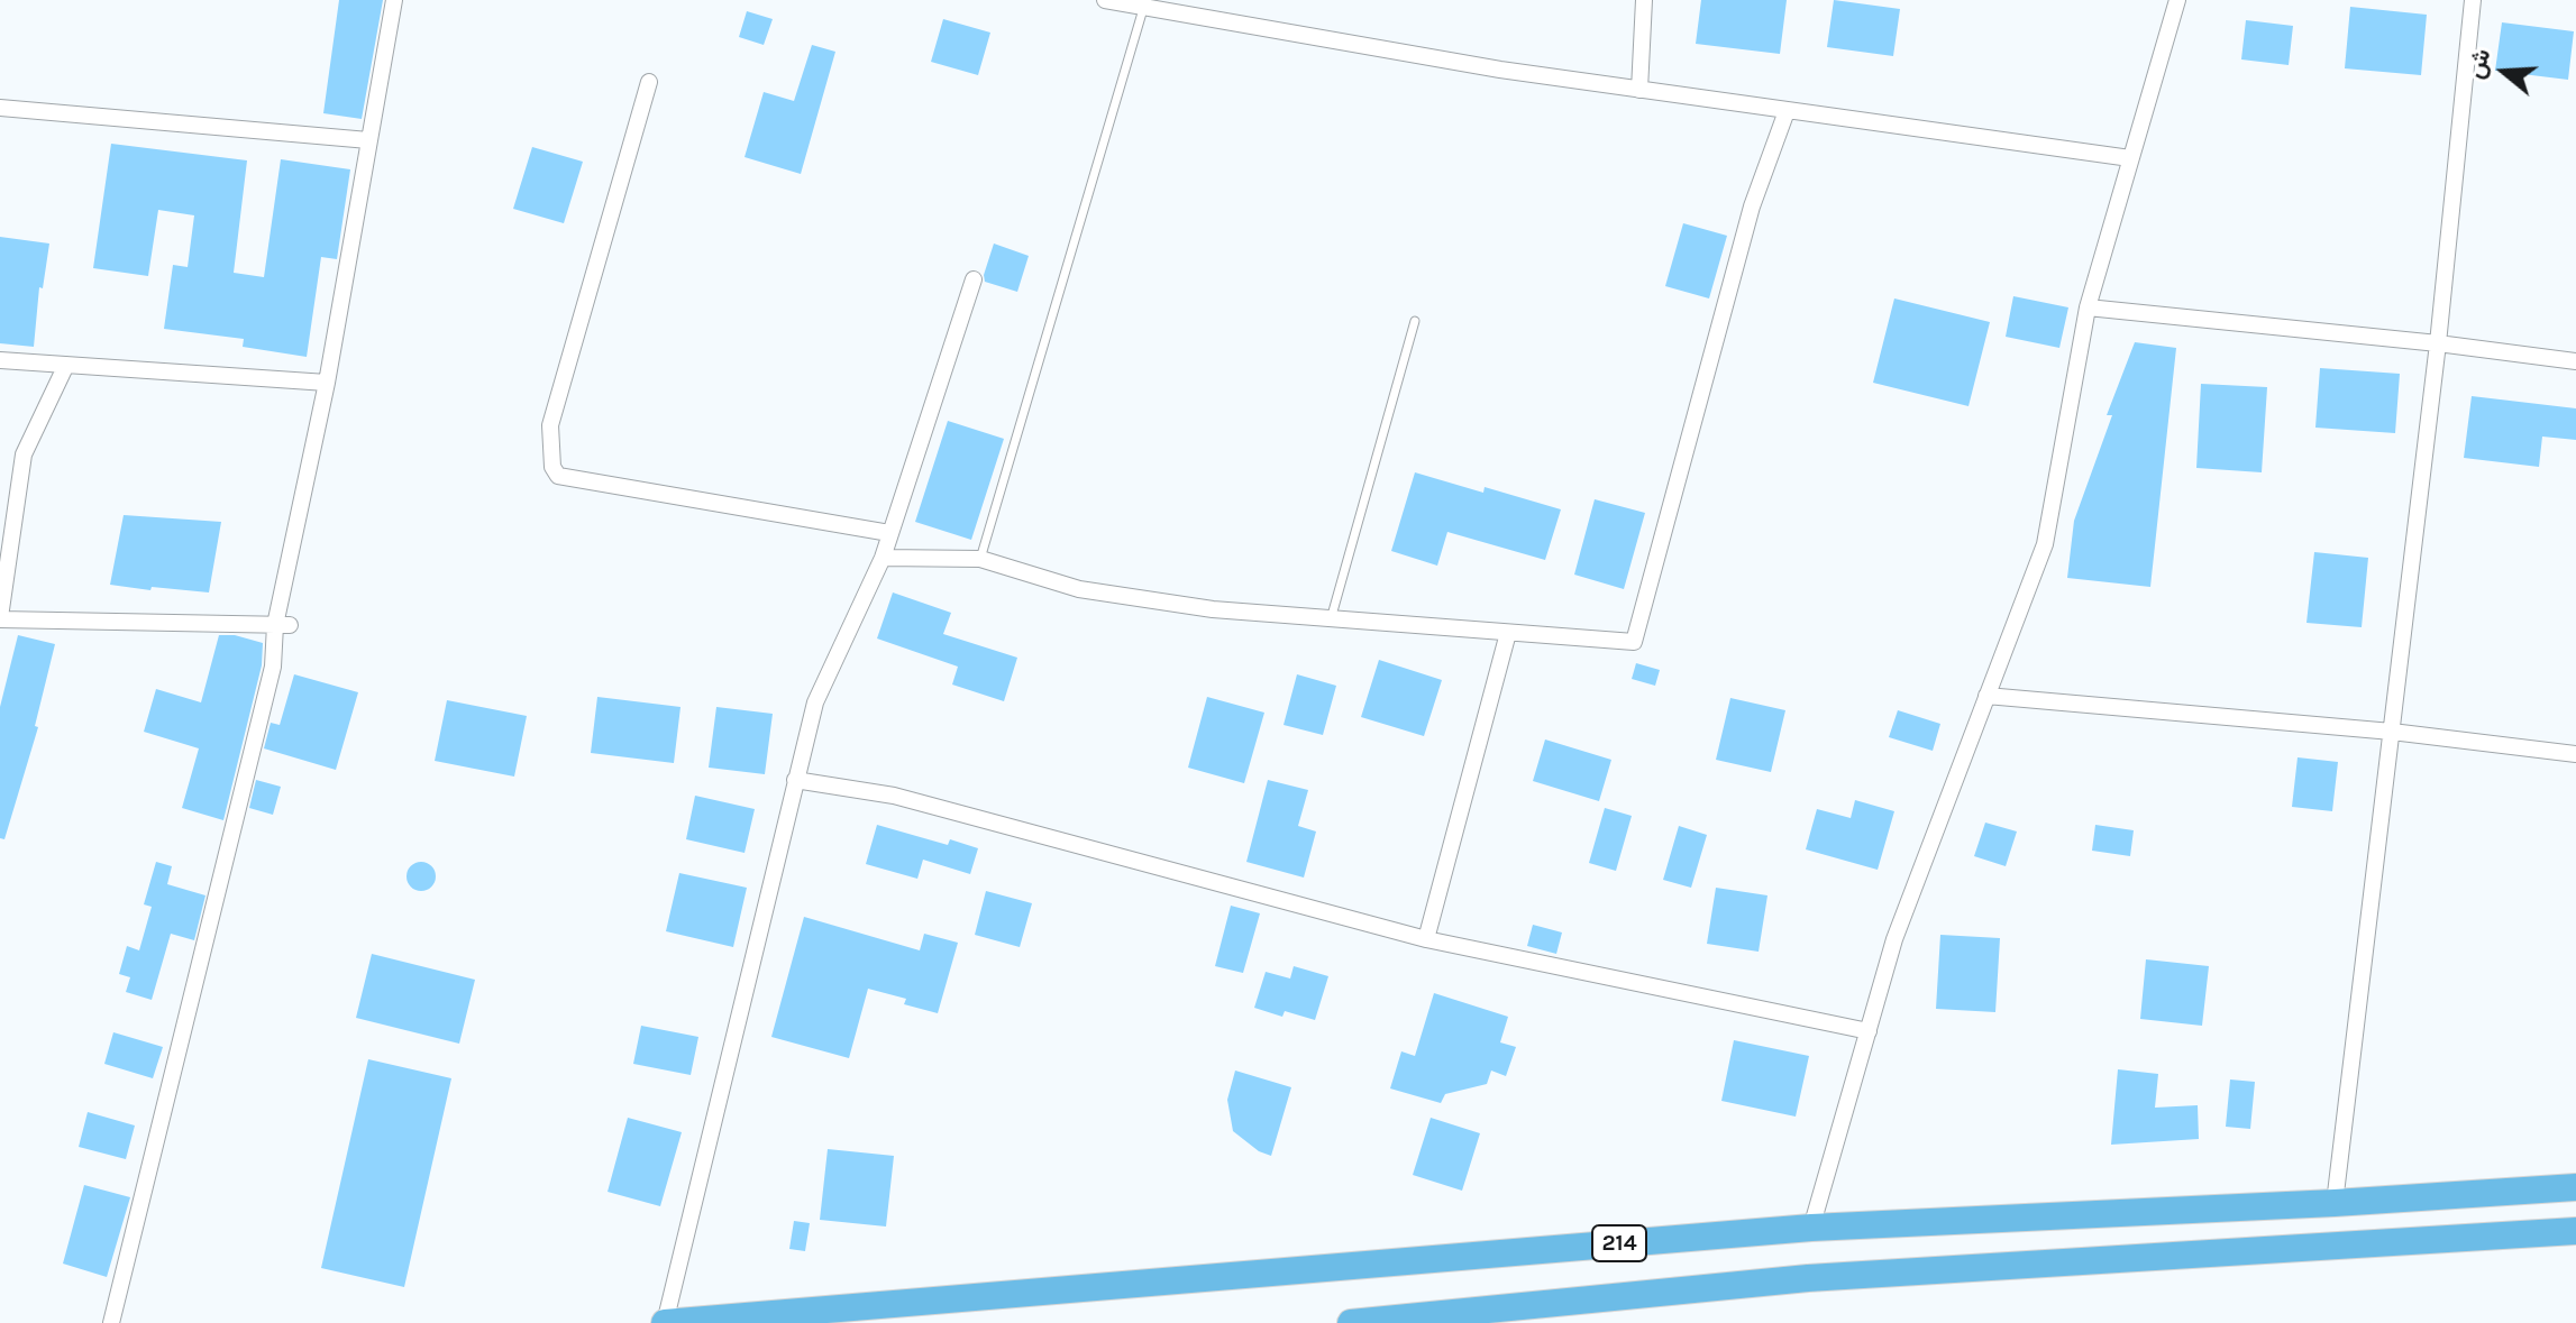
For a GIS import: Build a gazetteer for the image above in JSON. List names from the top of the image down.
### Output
{
  "streets": {
    "highway": ["214"]
  },
  "north": "left"
}
